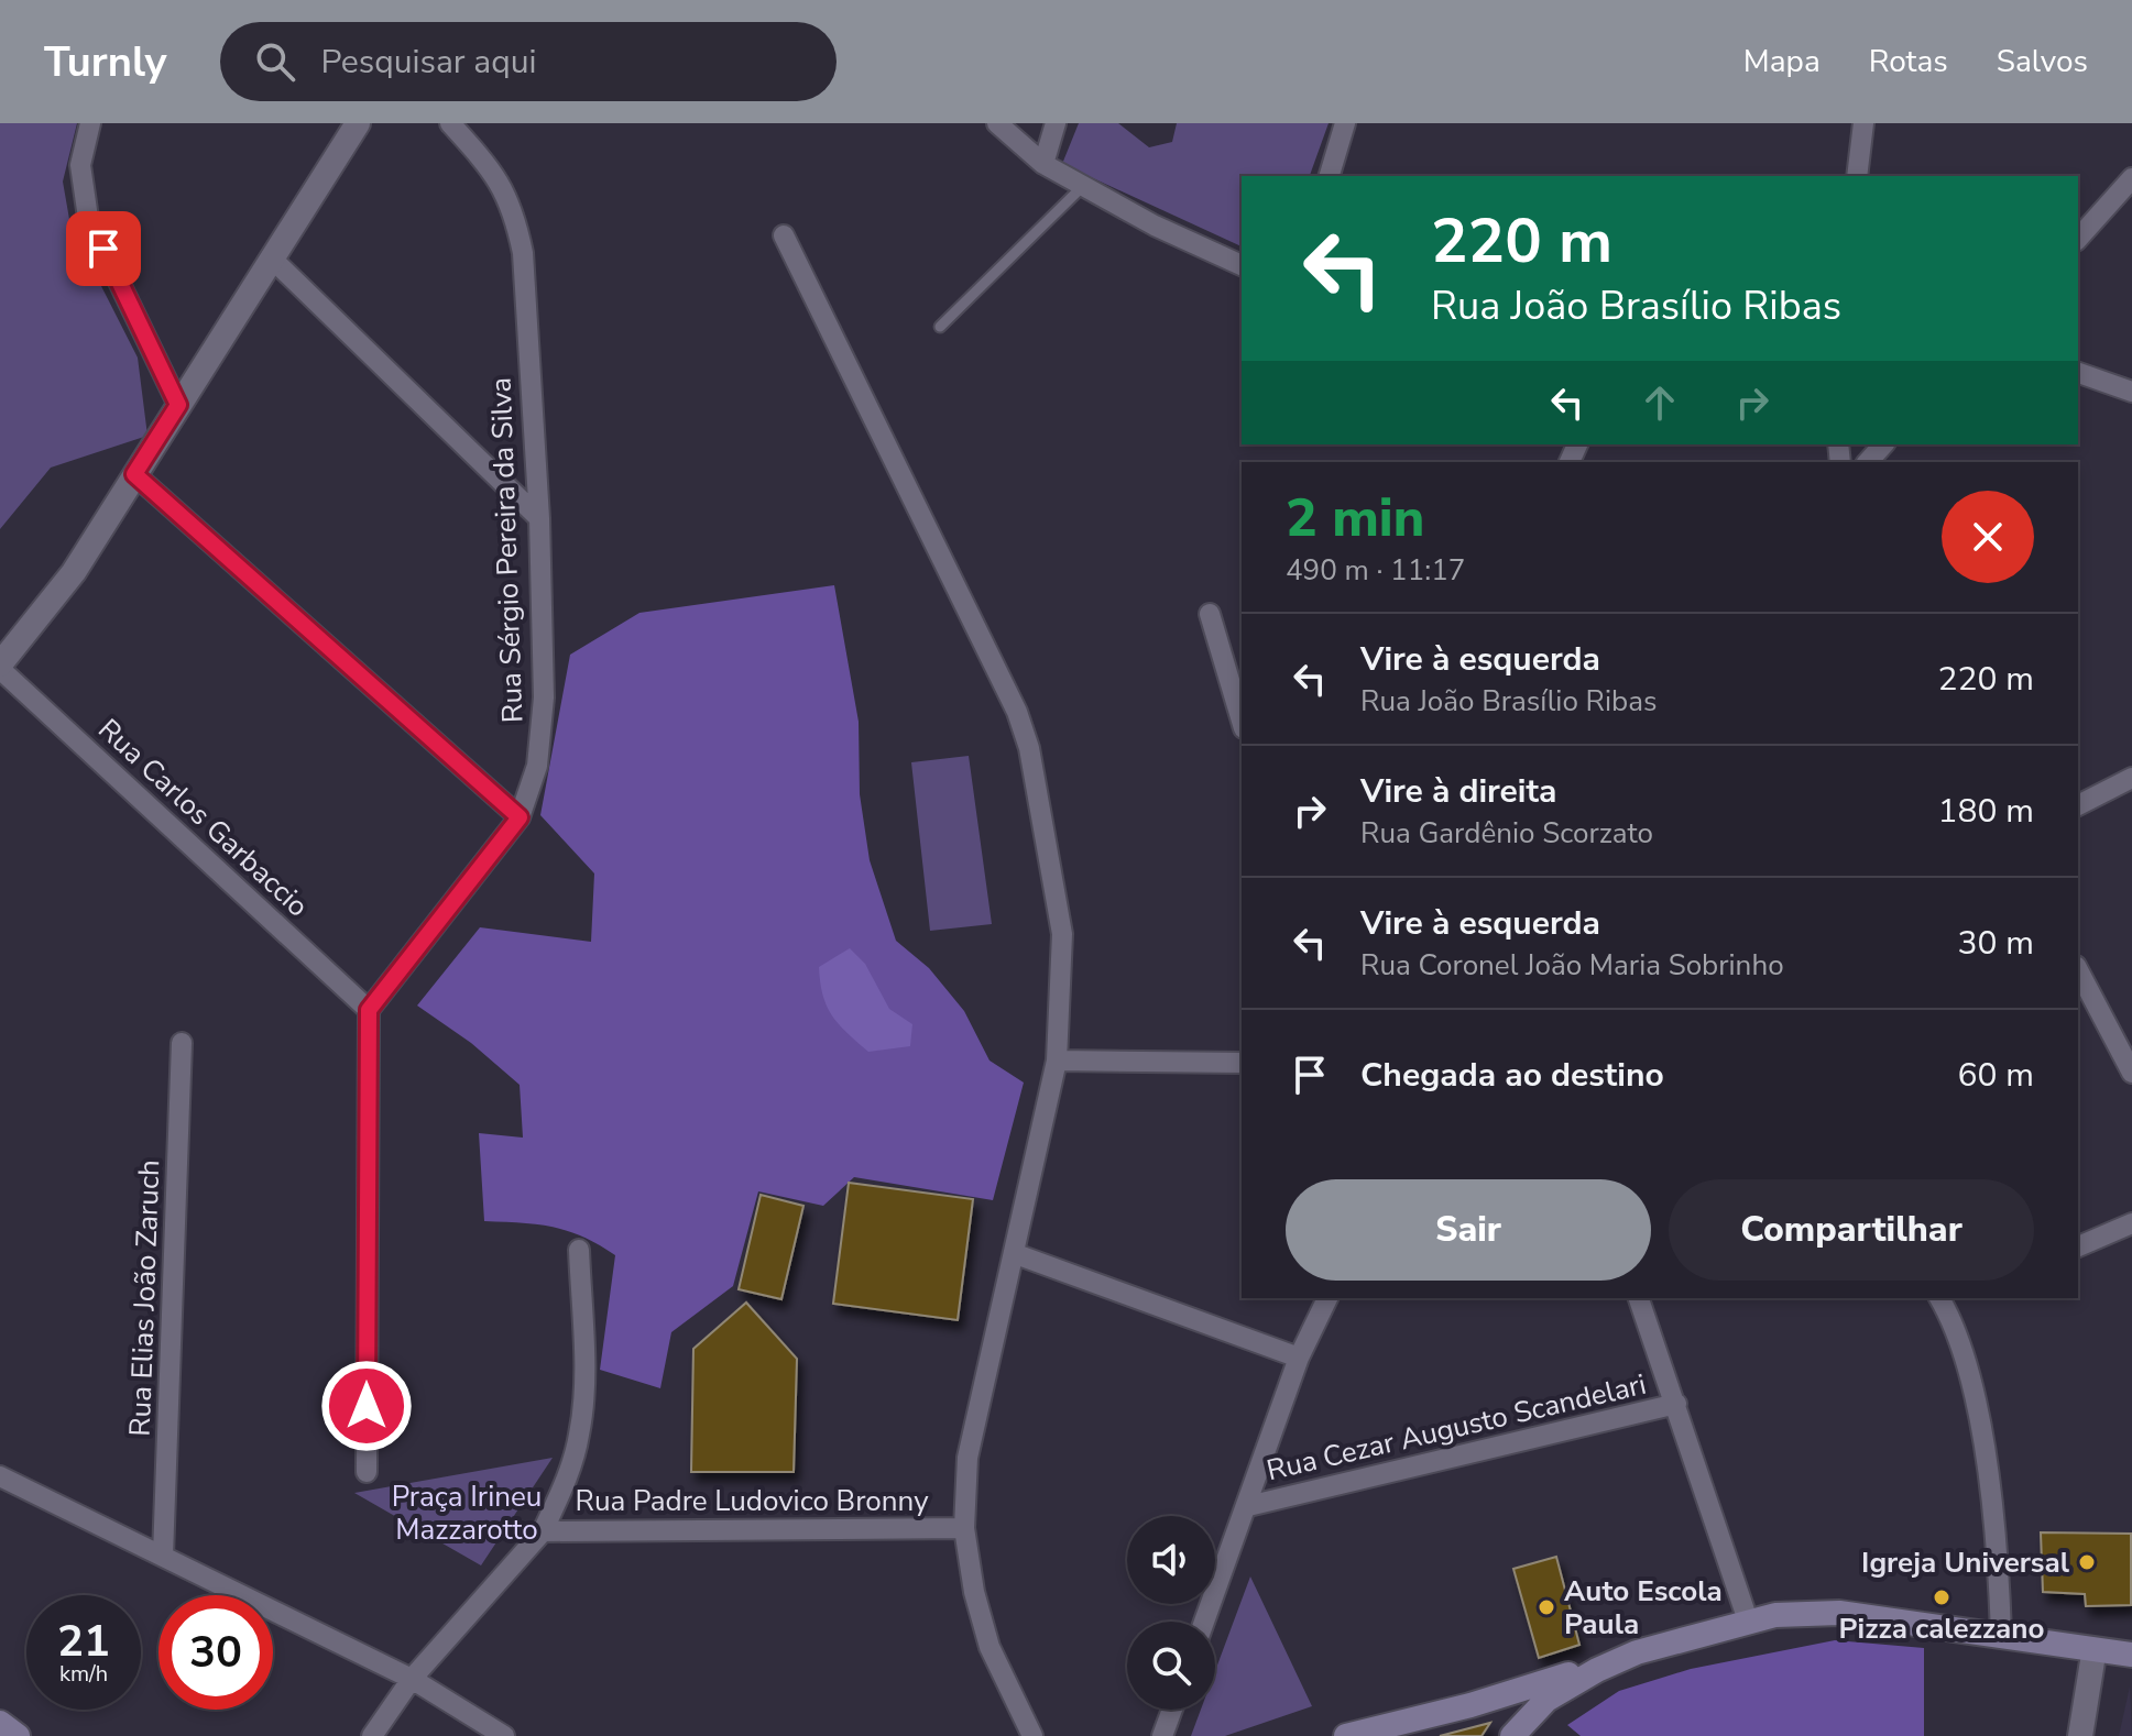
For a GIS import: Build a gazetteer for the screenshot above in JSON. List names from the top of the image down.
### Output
{
  "streets": {
    "street": [
      "Rua Sérgio Pereira da Silva",
      "Rua Carlos Garbaccio",
      "Rua Elias João Zaruch",
      "Rua Cezar Augusto Scandelari",
      "Rua Padre Ludovico Bronny"
    ]
  },
  "crossings": [
    ["Rua Sérgio Pereira da Silva", "Rua Carlos Garbaccio"]
  ],
  "parks": ["Praça Irineu Mazzarotto"],
  "places": ["Igreja Universal", "Pizza calezzano", "Auto Escola Paula"],
  "page": {
    "header": "Turnly",
    "search": "Pesquisar aqui",
    "nav": ["Mapa", "Rotas", "Salvos"],
    "turn": ["220 m", "Rua João Brasílio Ribas"],
    "heading": ["2 min", "490 m · 11:17"],
    "list": [
      {
        "name": "Vire à esquerda",
        "note": "Rua João Brasílio Ribas",
        "value": "220 m"
      },
      {
        "name": "Vire à direita",
        "note": "Rua Gardênio Scorzato",
        "value": "180 m"
      },
      {
        "name": "Vire à esquerda",
        "note": "Rua Coronel João Maria Sobrinho",
        "value": "30 m"
      },
      {
        "name": "Chegada ao destino",
        "value": "60 m"
      }
    ],
    "buttons": ["Sair", "Compartilhar"],
    "speed": "21 km/h",
    "limit": "30"
  }
}
